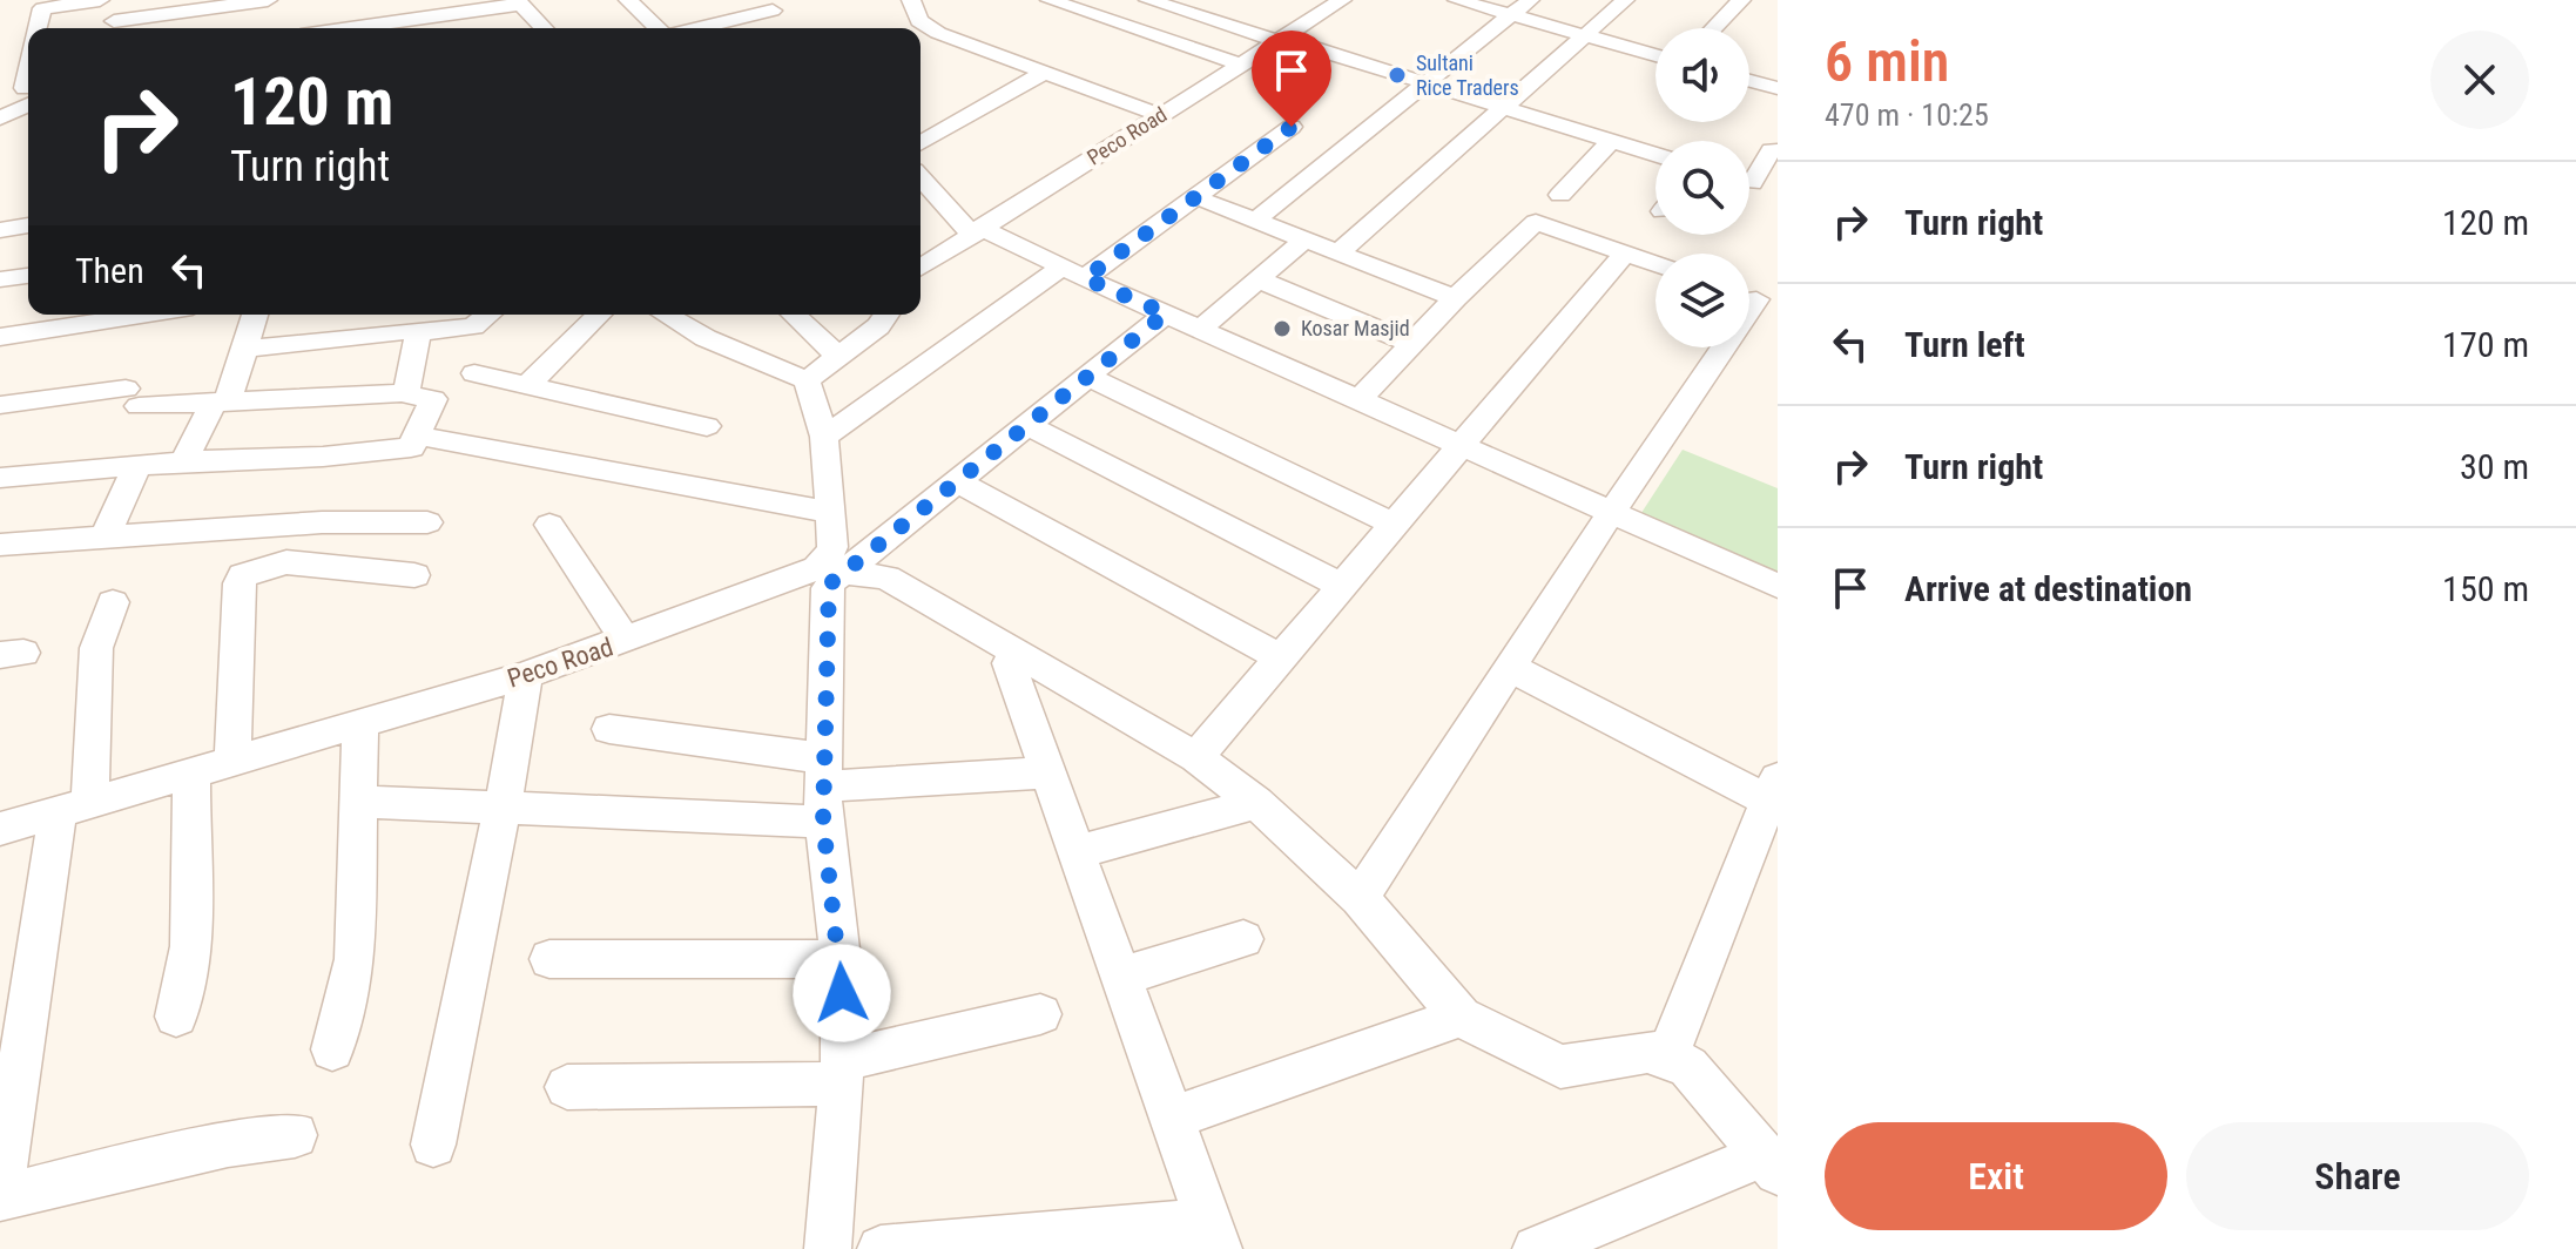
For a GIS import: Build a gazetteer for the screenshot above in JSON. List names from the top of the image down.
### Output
{
  "streets": {
    "street": ["Peco Road"]
  },
  "places": ["Sultani Rice Traders", "Kosar Masjid"],
  "page": {
    "heading": ["6 min", "470 m · 10:25"],
    "turn": ["120 m", "Turn right"],
    "list": [
      {
        "name": "Turn right",
        "value": "120 m"
      },
      {
        "name": "Turn left",
        "value": "170 m"
      },
      {
        "name": "Turn right",
        "value": "30 m"
      },
      {
        "name": "Arrive at destination",
        "value": "150 m"
      }
    ],
    "then": "Then",
    "buttons": ["Exit", "Share"]
  }
}
